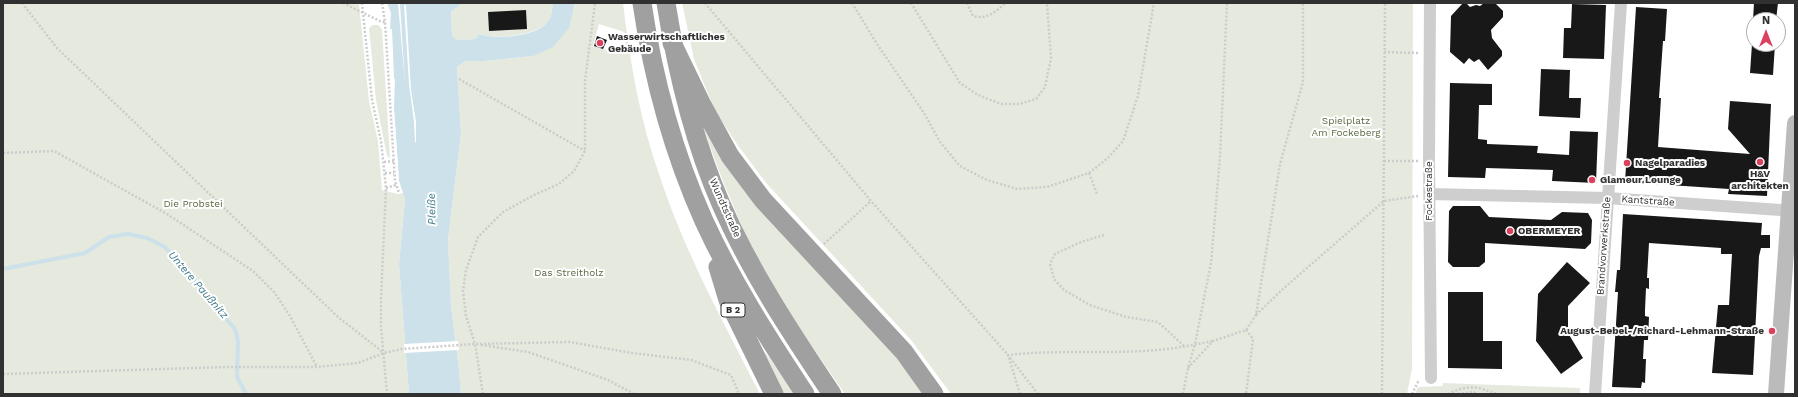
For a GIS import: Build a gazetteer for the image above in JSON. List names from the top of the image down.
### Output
{
  "streets": {
    "highway": ["Wundtstraße", "B 2"],
    "street": ["Fockestraße", "Kantstraße", "Brandvorwerkstraße"]
  },
  "crossings": [
    ["Fockestraße", "Kantstraße"],
    ["Kantstraße", "Brandvorwerkstraße"]
  ],
  "water": ["Pleiße", "Untere Paußnitz"],
  "parks": ["Spielplatz Am Fockeberg", "Die Probstei", "Das Streitholz"],
  "places": [
    "Wasserwirtschaftliches Gebäude",
    "H&V architekten",
    "Nagelparadies",
    "Glamour Lounge",
    "OBERMEYER",
    "August-Bebel-/Richard-Lehmann-Straße"
  ],
  "north": "top"
}
